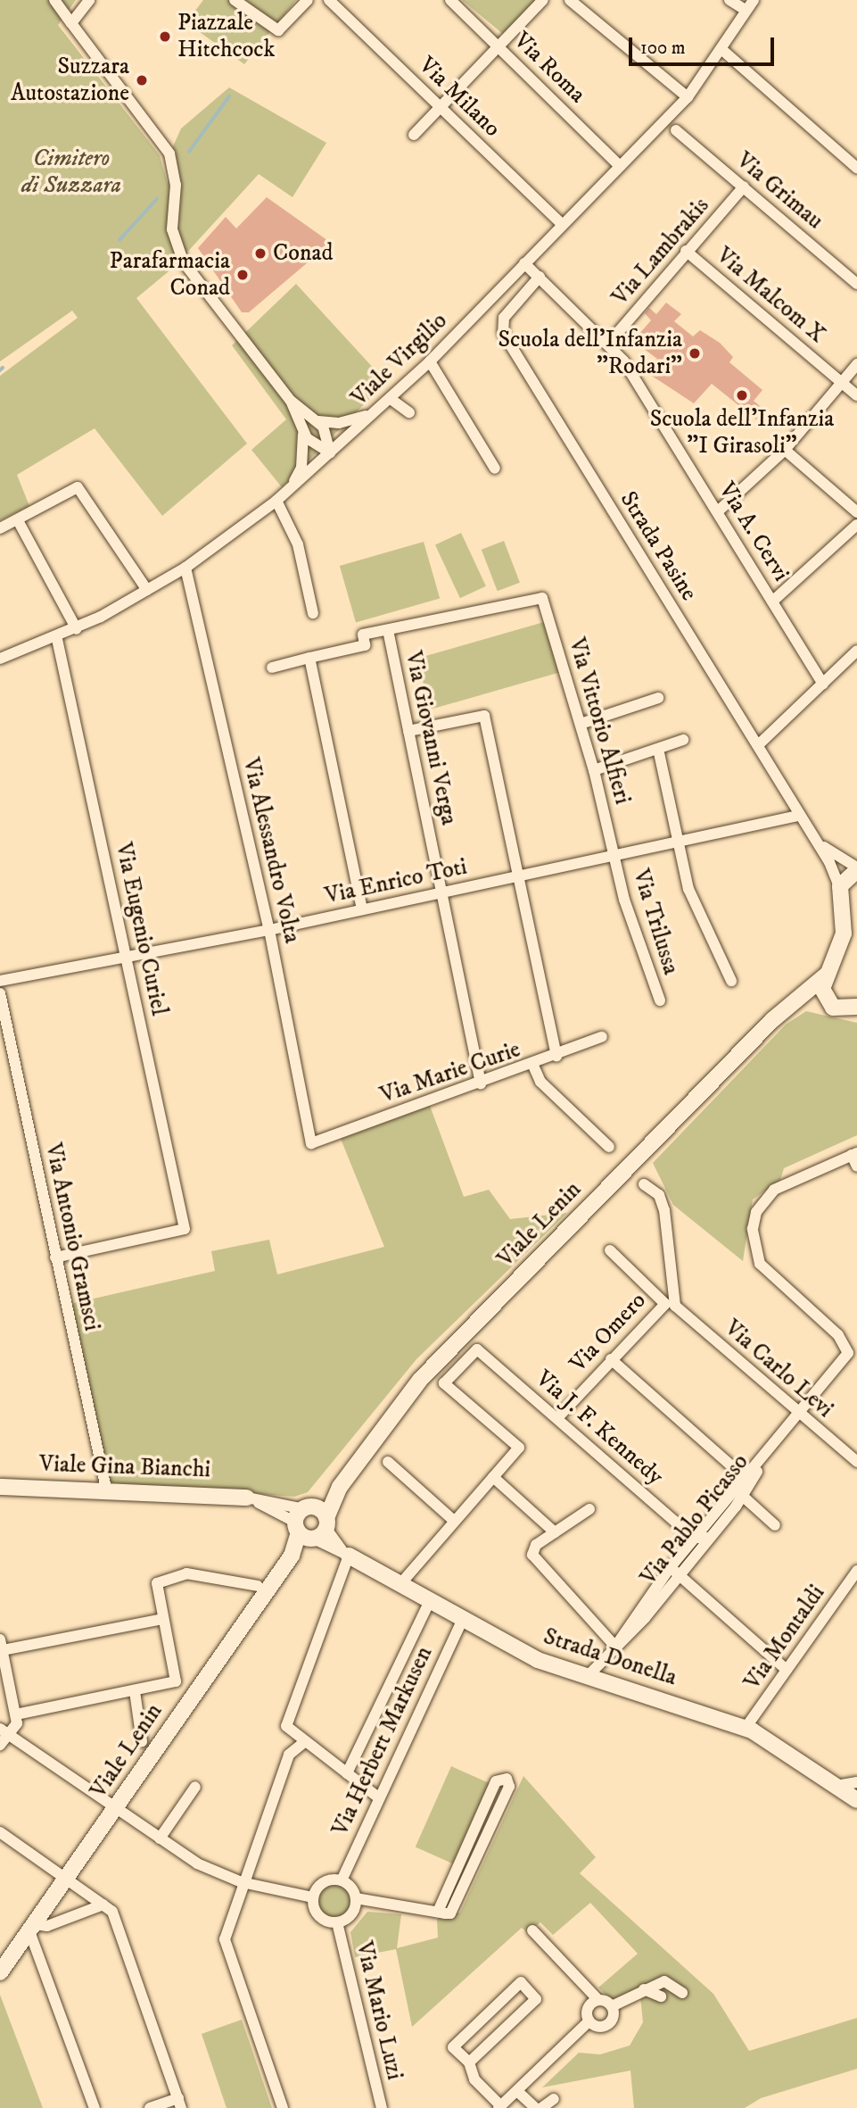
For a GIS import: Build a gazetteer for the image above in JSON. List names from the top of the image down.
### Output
{
  "streets": {
    "main road": ["Viale Lenin", "Viale Gina Bianchi", "Strada Donella"],
    "street": [
      "Via Roma",
      "Via Milano",
      "Via Grimau",
      "Via Lambrakis",
      "Via Malcom X",
      "Viale Virgilio",
      "Via A. Cervi",
      "Strada Pasine",
      "Via Vittorio Alfieri",
      "Via Giovanni Verga",
      "Via Alessandro Volta",
      "Via Enrico Toti",
      "Via Trilussa",
      "Via Eugenio Curiel",
      "Via Marie Curie",
      "Via Antonio Gramsci",
      "Via Omero",
      "Via Carlo Levi",
      "Via J. F. Kennedy",
      "Via Pablo Picasso",
      "Via Montaldi",
      "Via Herbert Markusen",
      "Via Mario Luzi"
    ]
  },
  "crossings": [
    ["Via Roma", "Viale Virgilio"],
    ["Via Milano", "Viale Virgilio"],
    ["Via Grimau", "Via Lambrakis"],
    ["Via Lambrakis", "Via Malcom X"],
    ["Via Lambrakis", "Via A. Cervi"],
    ["Viale Virgilio", "Via A. Cervi"],
    ["Viale Virgilio", "Via Alessandro Volta"],
    ["Viale Virgilio", "Via Eugenio Curiel"],
    ["Via A. Cervi", "Strada Pasine"],
    ["Strada Pasine", "Via Enrico Toti"],
    ["Via Vittorio Alfieri", "Via Giovanni Verga"],
    ["Via Vittorio Alfieri", "Via Enrico Toti"],
    ["Via Vittorio Alfieri", "Via Trilussa"],
    ["Via Giovanni Verga", "Via Enrico Toti"],
    ["Via Giovanni Verga", "Via Marie Curie"],
    ["Via Alessandro Volta", "Via Enrico Toti"],
    ["Via Alessandro Volta", "Via Marie Curie"],
    ["Via Enrico Toti", "Via Trilussa"],
    ["Via Enrico Toti", "Via Eugenio Curiel"],
    ["Via Eugenio Curiel", "Via Antonio Gramsci"],
    ["Via Antonio Gramsci", "Viale Gina Bianchi"],
    ["Via Omero", "Via Carlo Levi"],
    ["Via Omero", "Via J. F. Kennedy"],
    ["Via Carlo Levi", "Via Pablo Picasso"],
    ["Via J. F. Kennedy", "Via Pablo Picasso"],
    ["Via Pablo Picasso", "Strada Donella"],
    ["Via Montaldi", "Strada Donella"],
    ["Strada Donella", "Via Herbert Markusen"],
    ["Via Herbert Markusen", "Via Mario Luzi"]
  ],
  "parks": ["Cimitero di Suzzara"],
  "places": [
    "Piazzale Hitchcock",
    "Suzzara Autostazione",
    "Conad",
    "Parafarmacia Conad",
    "Scuola dell'Infanzia \"Rodari\"",
    "Scuola dell'Infanzia \"I Girasoli\""
  ],
  "scale_bar": "100 m"
}
